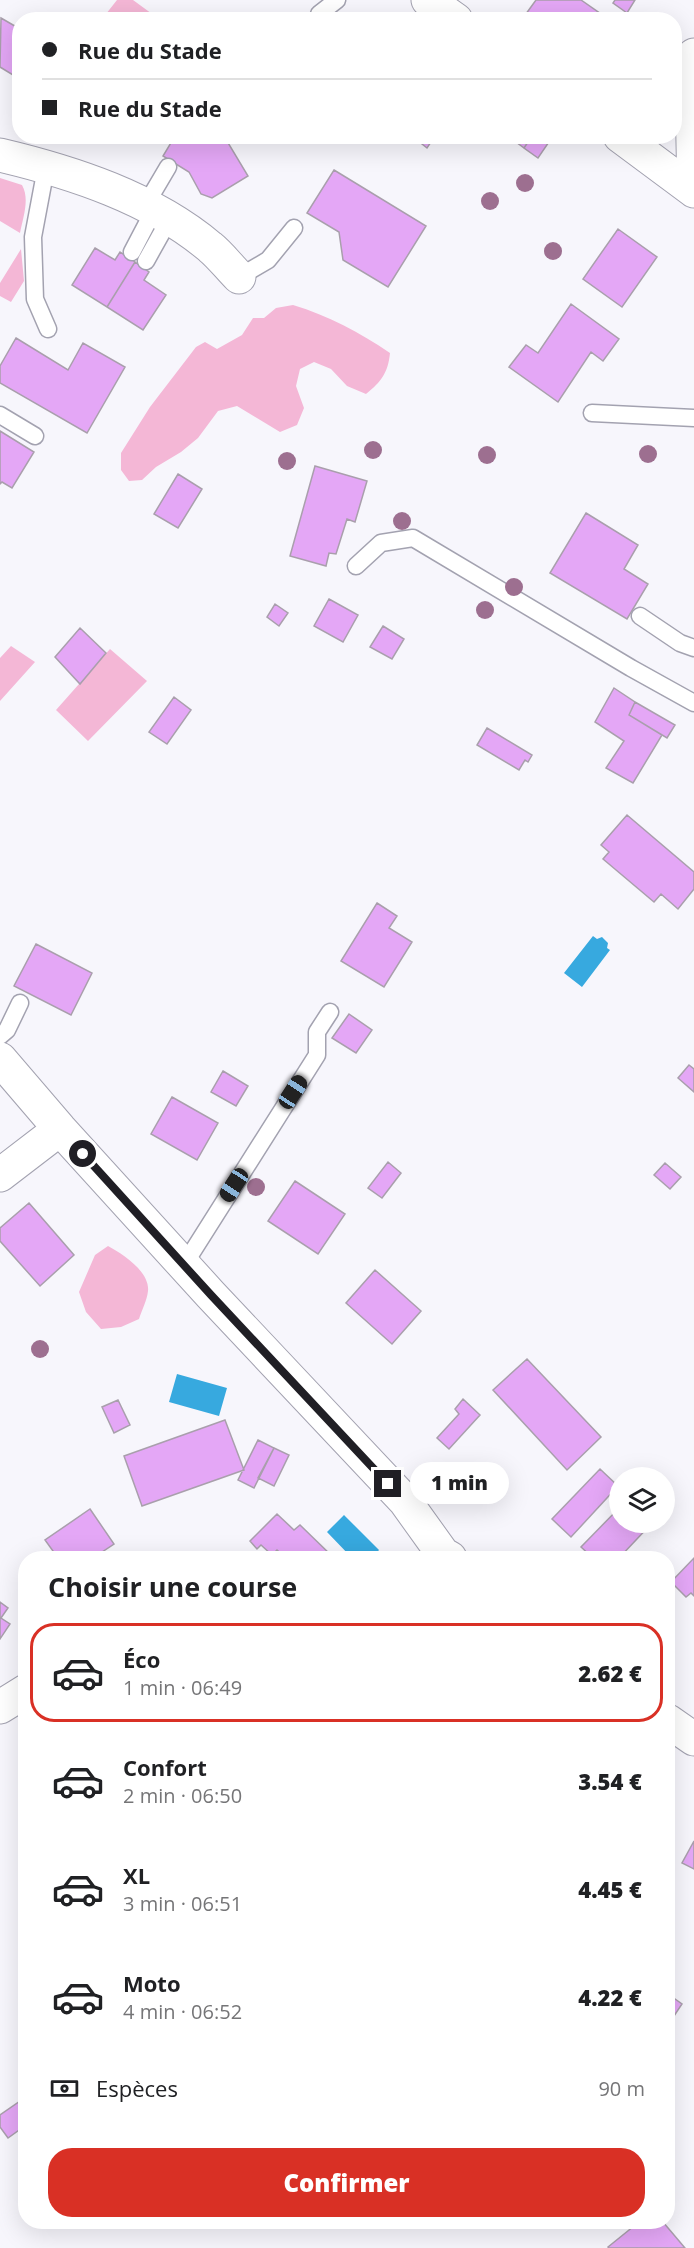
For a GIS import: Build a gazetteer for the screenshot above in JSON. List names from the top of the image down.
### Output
{
  "page": {
    "banner": ["Rue du Stade", "Rue du Stade"],
    "bubble": "1 min",
    "heading": "Choisir une course",
    "list": [
      {
        "name": "Éco",
        "note": "1 min · 06:49",
        "value": "2.62 €"
      },
      {
        "name": "Confort",
        "note": "2 min · 06:50",
        "value": "3.54 €"
      },
      {
        "name": "XL",
        "note": "3 min · 06:51",
        "value": "4.45 €"
      },
      {
        "name": "Moto",
        "note": "4 min · 06:52",
        "value": "4.22 €"
      }
    ],
    "pay": ["Espèces", "90 m"],
    "buttons": "Confirmer"
  }
}
